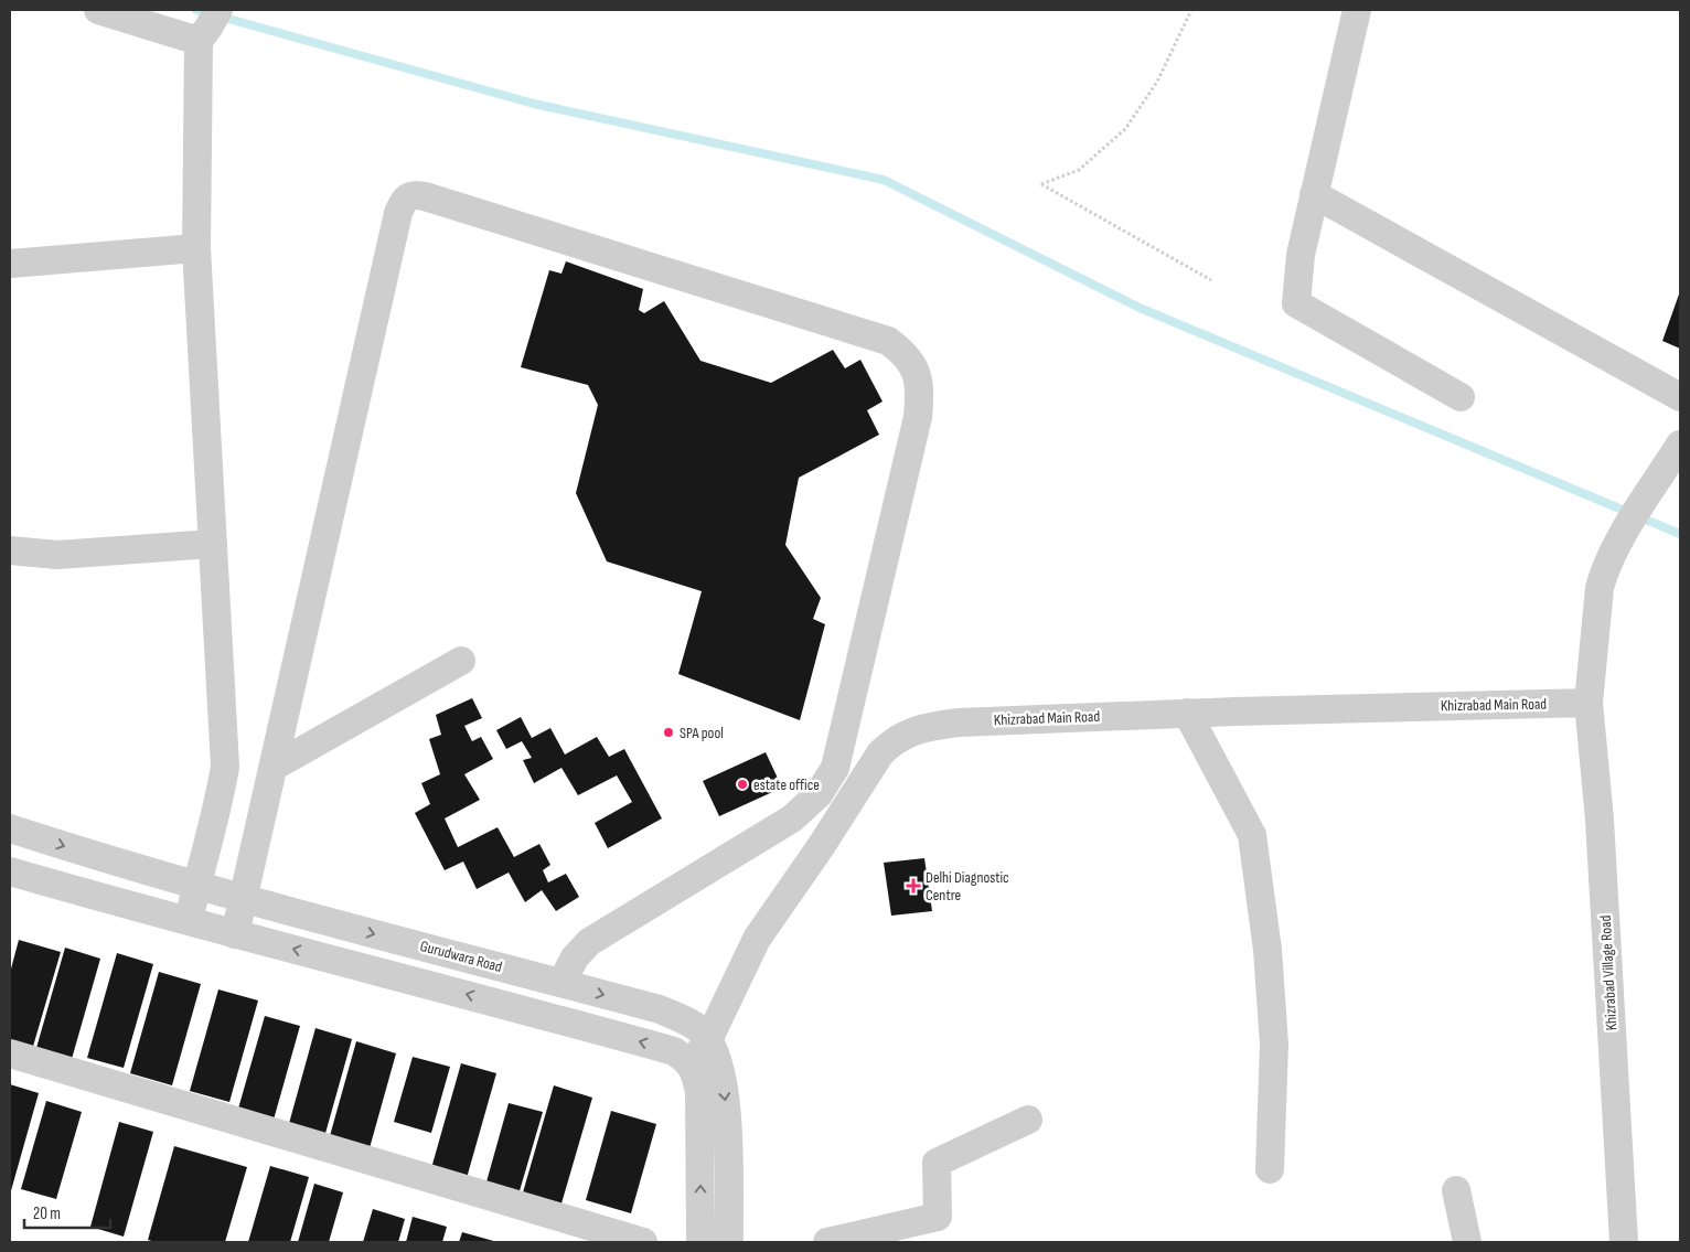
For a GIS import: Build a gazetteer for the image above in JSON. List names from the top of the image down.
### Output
{
  "streets": {
    "street": ["Khizrabad Main Road", "Gurudwara Road", "Khizrabad Village Road"]
  },
  "crossings": [
    ["Khizrabad Main Road", "Gurudwara Road"],
    ["Khizrabad Main Road", "Khizrabad Village Road"]
  ],
  "places": {
    "other": ["SPA pool", "estate office"],
    "health": ["Delhi Diagnostic Centre"]
  },
  "scale_bar": "20 m"
}
